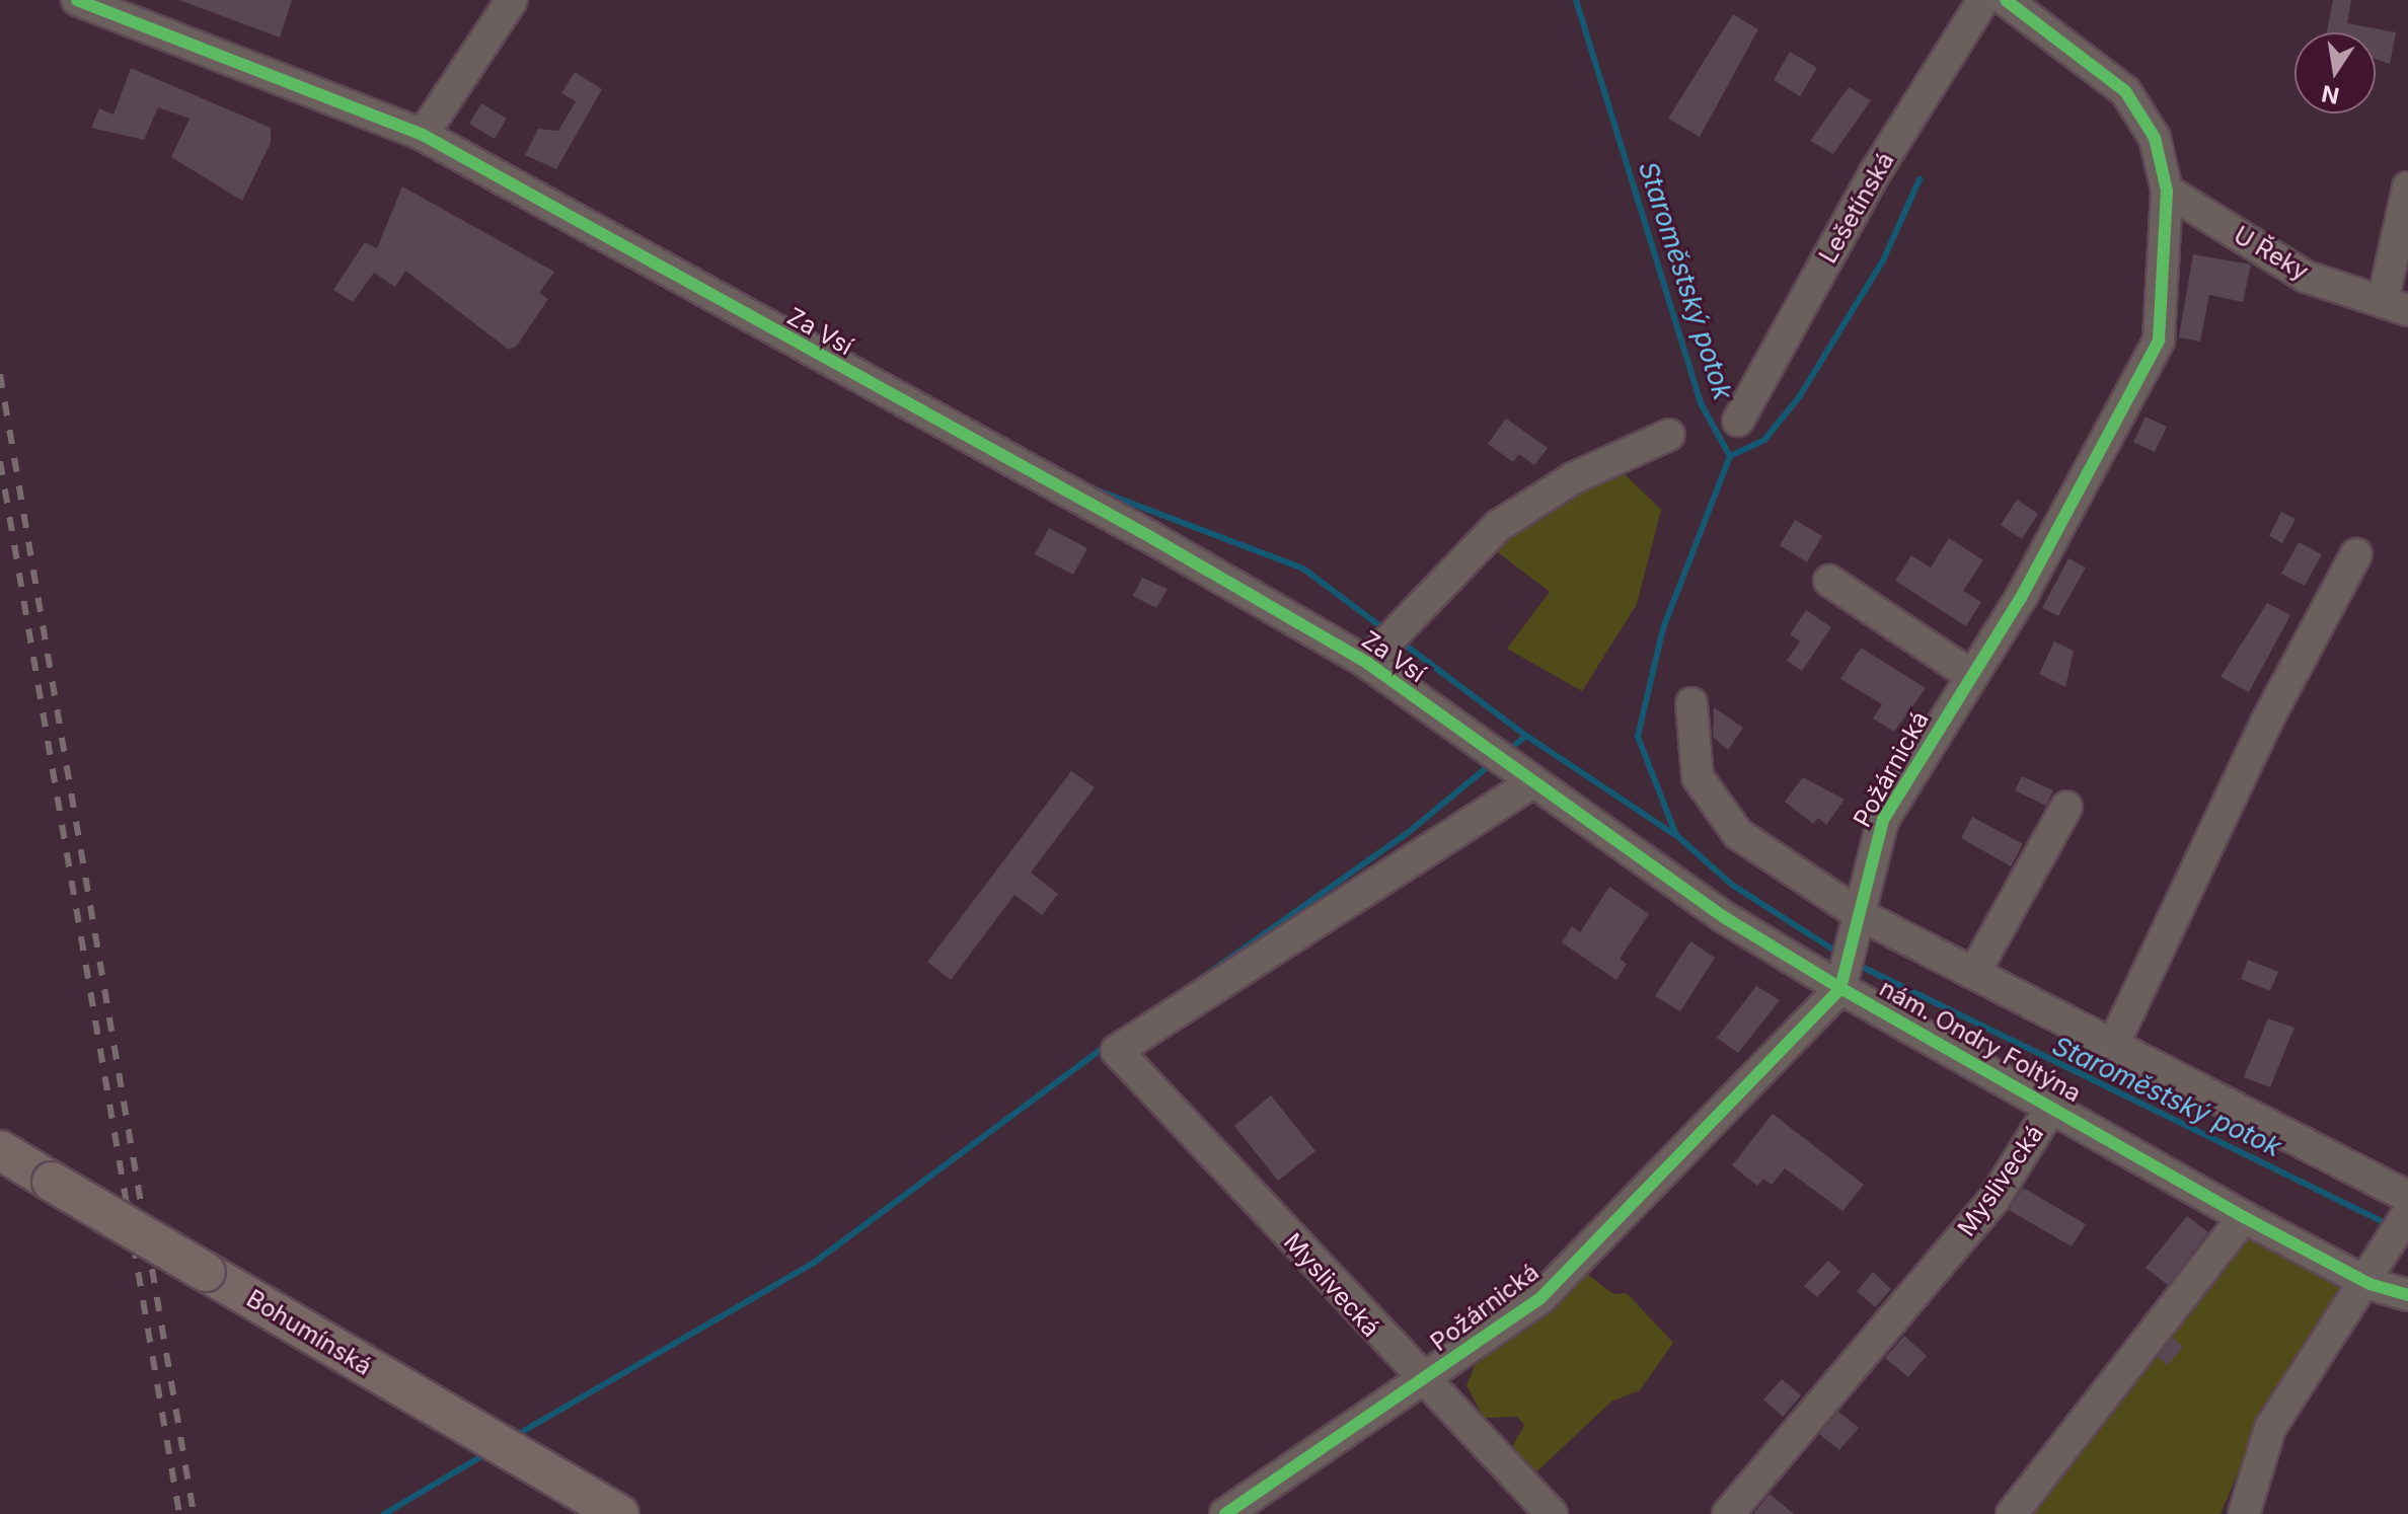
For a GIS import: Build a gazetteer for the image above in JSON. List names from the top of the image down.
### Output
{
  "streets": {
    "main road": ["Bohumínská"],
    "street": [
      "Lešetínská",
      "U Řeky",
      "Za Vsí",
      "Požárnická",
      "nám. Ondry Foltýna",
      "Myslivecká"
    ]
  },
  "crossings": [
    ["U Řeky", "Požárnická"],
    ["Za Vsí", "nám. Ondry Foltýna"],
    ["Za Vsí", "Myslivecká"],
    ["Požárnická", "nám. Ondry Foltýna"],
    ["Požárnická", "Myslivecká"],
    ["nám. Ondry Foltýna", "Myslivecká"]
  ],
  "water": ["Staroměstský potok"],
  "north": "bottom"
}
